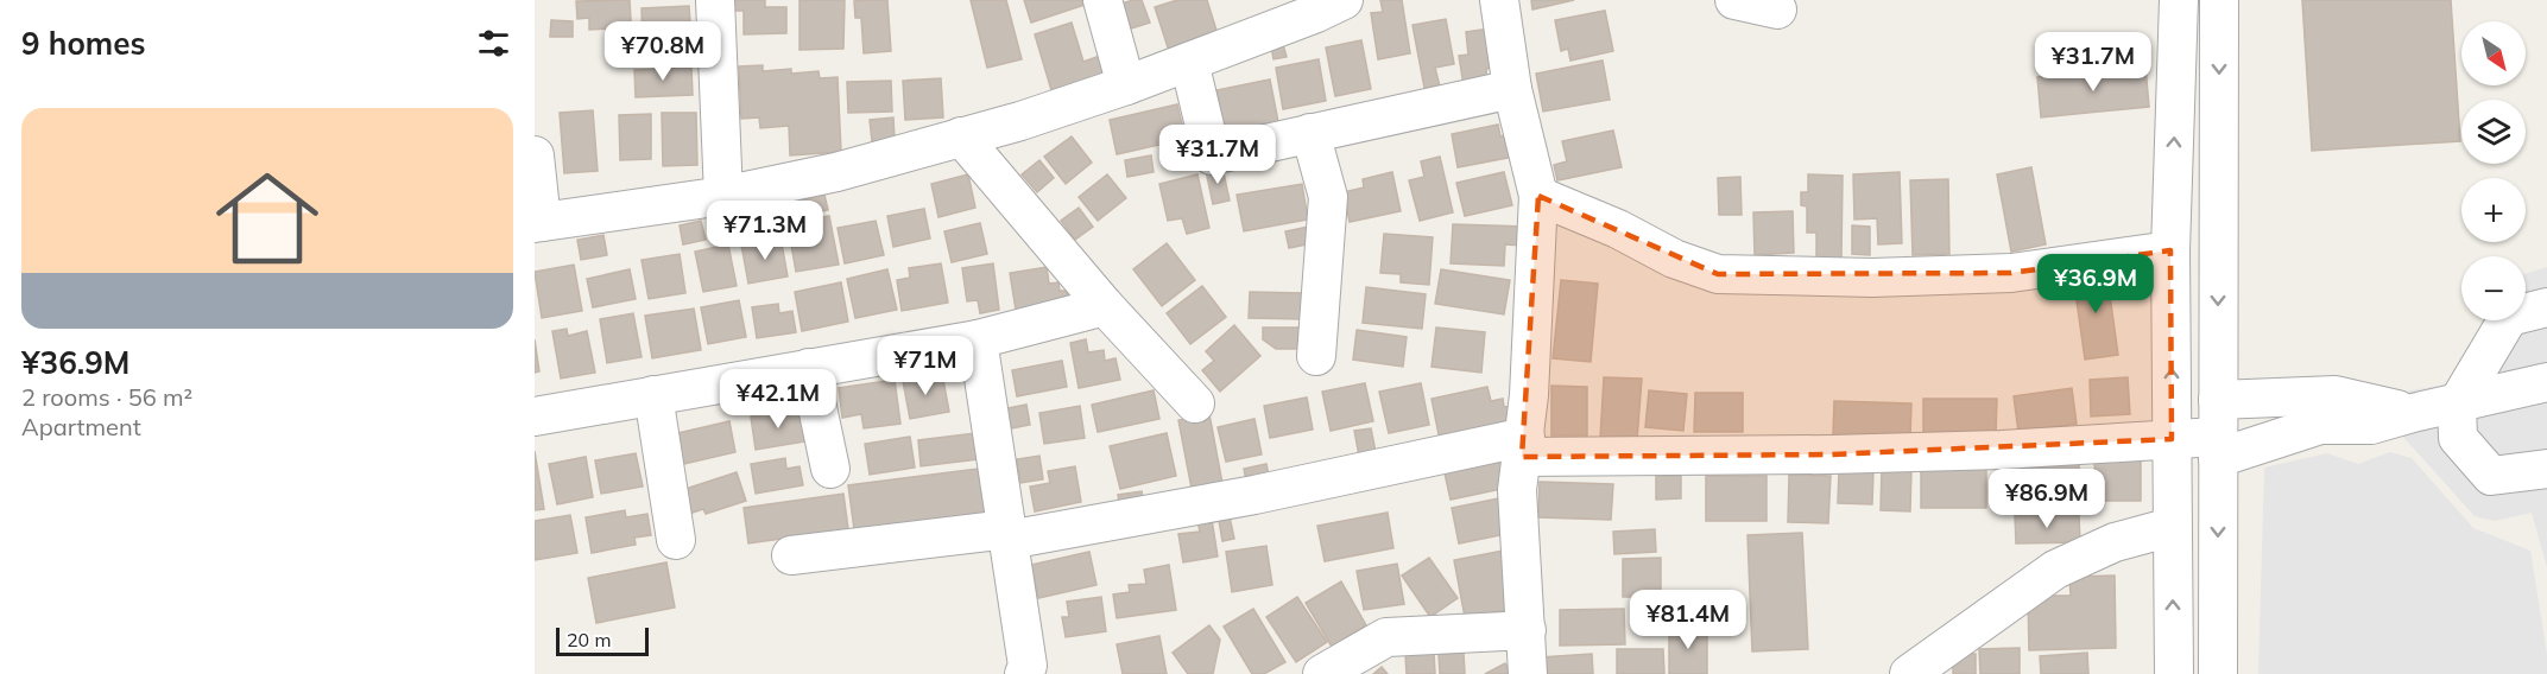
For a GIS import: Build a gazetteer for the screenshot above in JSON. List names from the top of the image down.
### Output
{
  "scale_bar": "20 m",
  "north": "bottom right",
  "page": {
    "heading": "9 homes",
    "map_buttons": ["+", "−"],
    "price": [
      "¥70.8M",
      "¥31.7M",
      "¥31.7M",
      "¥71.3M",
      "¥36.9M",
      "¥71M",
      "¥42.1M",
      "¥86.9M",
      "¥81.4M"
    ],
    "list": [
      {
        "name": "¥36.9M",
        "note": "2 rooms · 56 m² · Apartment"
      }
    ],
    "scale": "20 m"
  }
}
